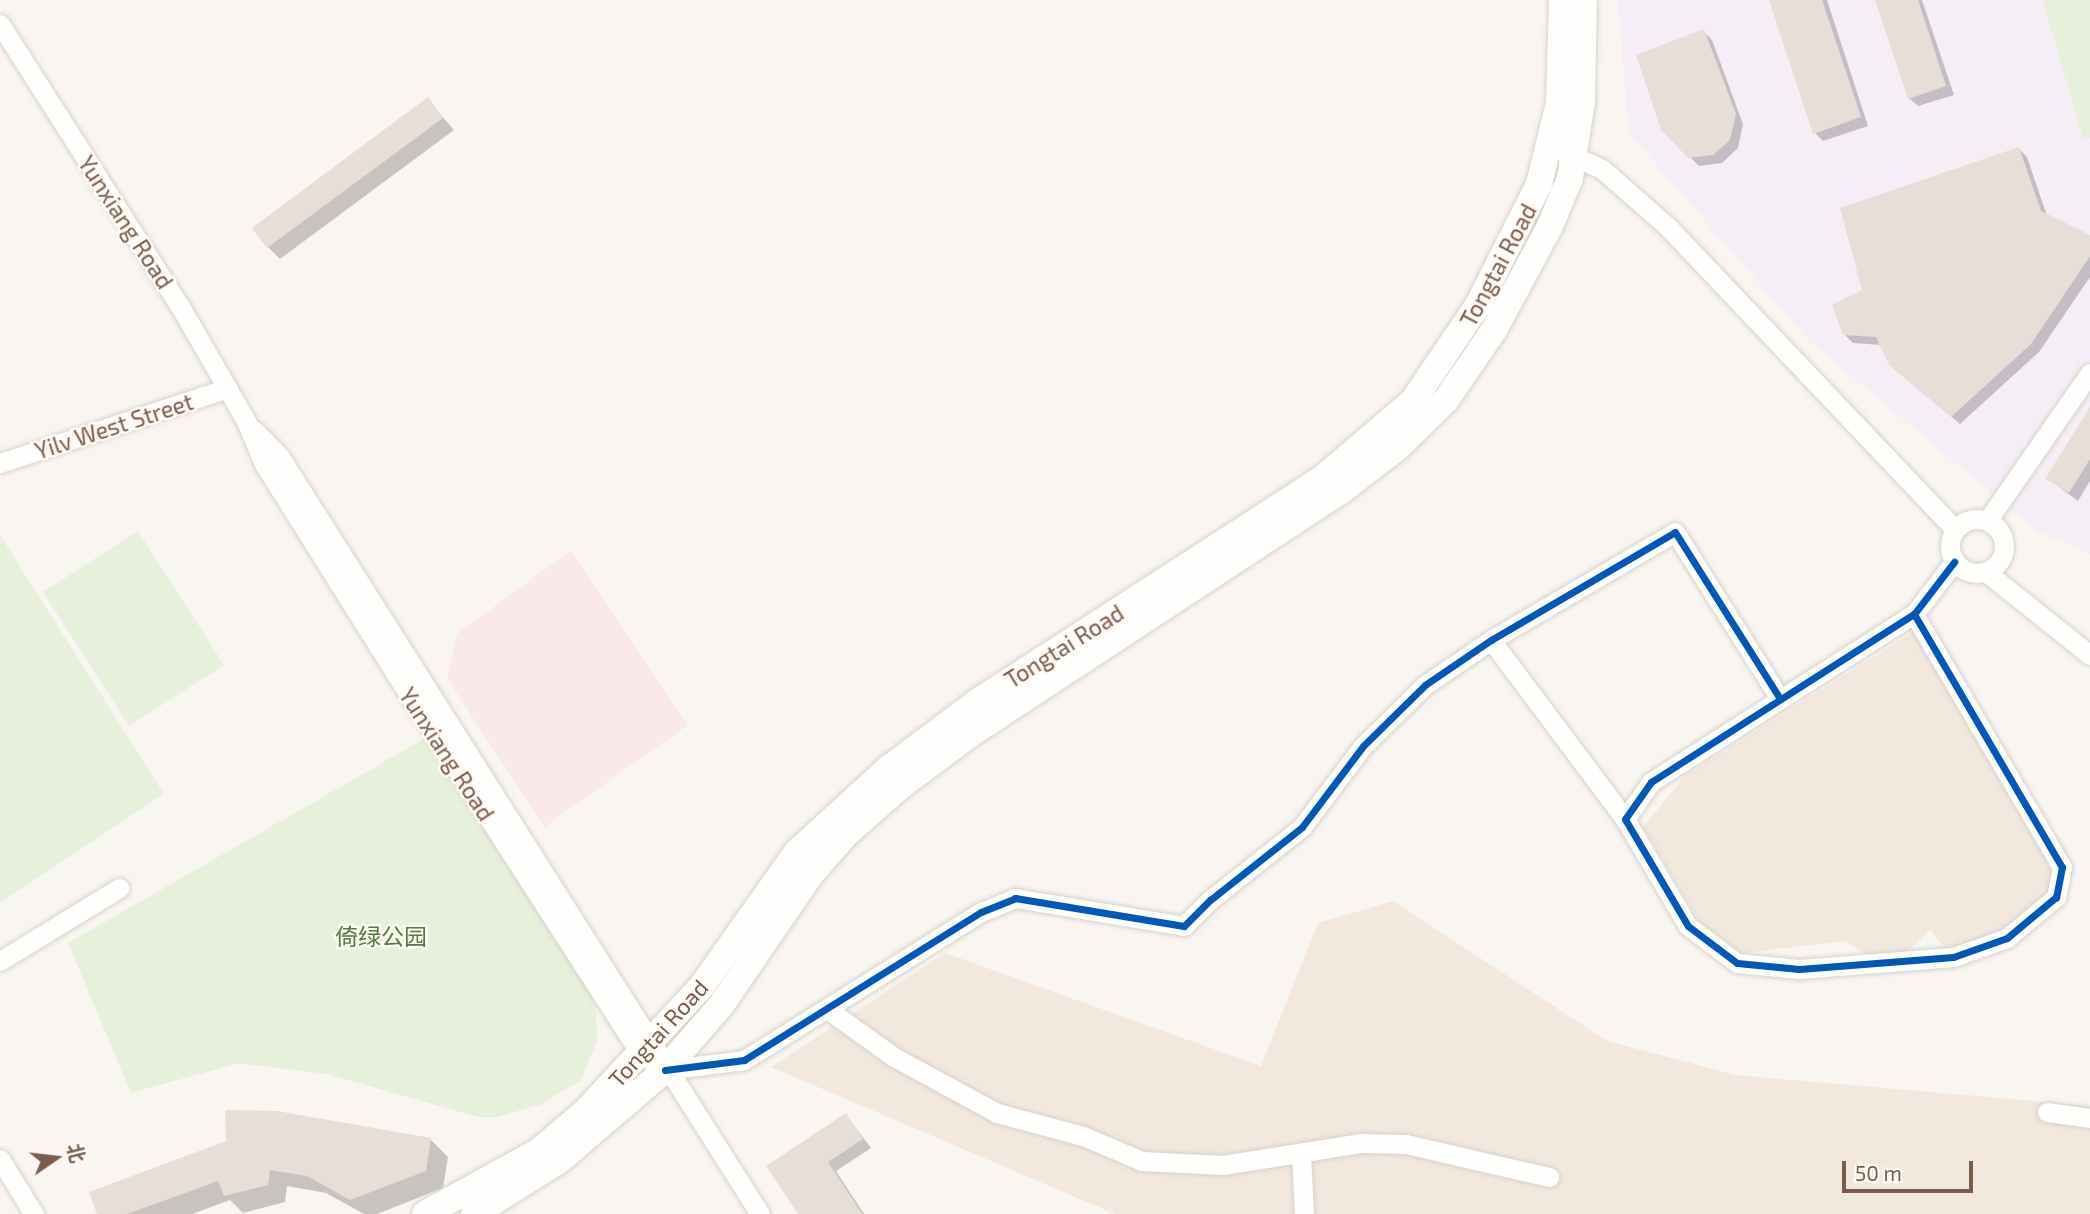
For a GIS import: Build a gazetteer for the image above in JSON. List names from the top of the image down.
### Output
{
  "streets": {
    "main road": ["Tongtai Road"],
    "street": ["Yunxiang Road", "Yilv West Street"]
  },
  "crossings": [
    ["Yunxiang Road", "Tongtai Road"],
    ["Yunxiang Road", "Yilv West Street"]
  ],
  "parks": ["倚绿公园"],
  "scale_bar": "50 m",
  "north": "right"
}
